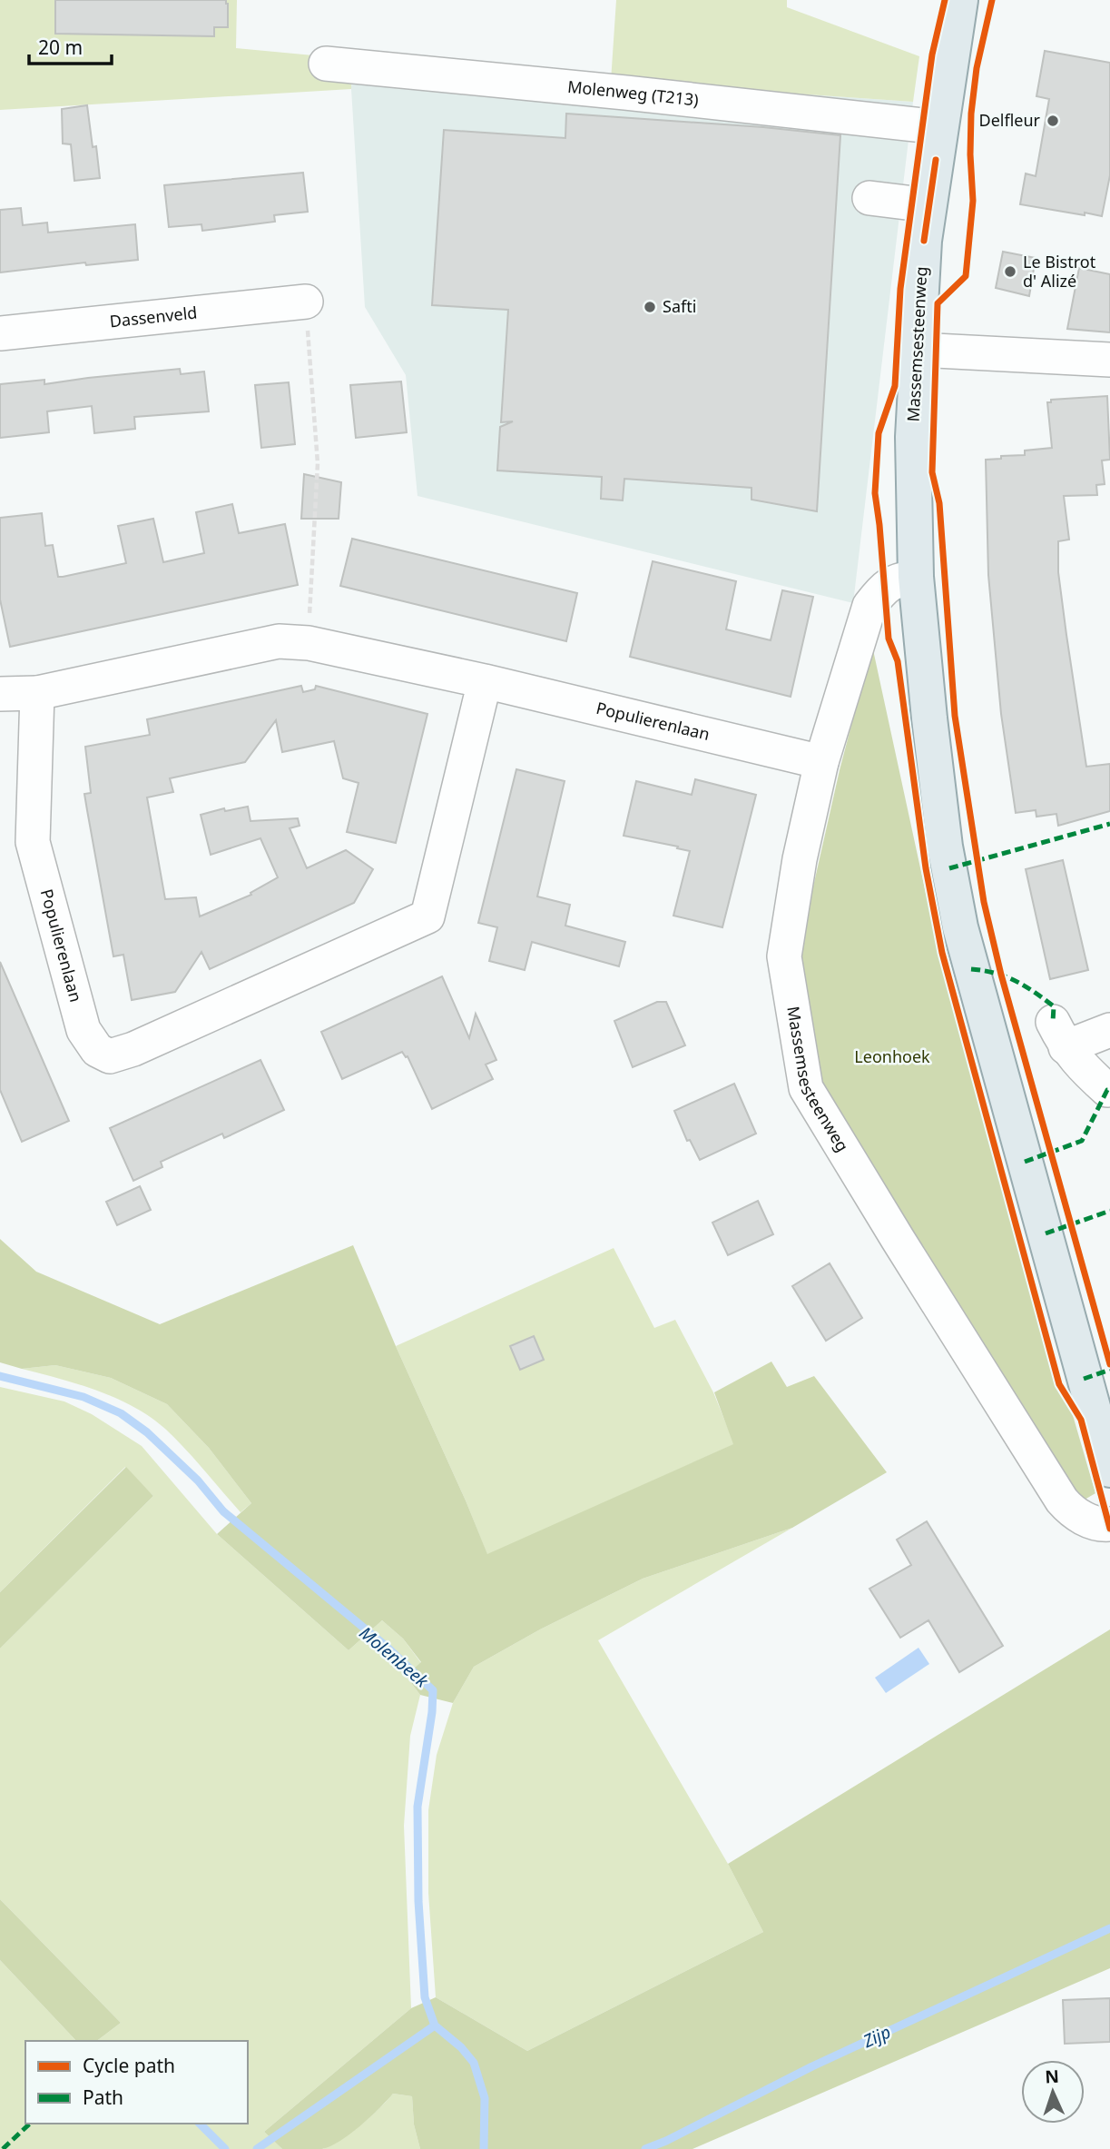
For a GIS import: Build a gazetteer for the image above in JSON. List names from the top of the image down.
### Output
{
  "streets": {
    "main road": ["Massemsesteenweg"],
    "street": ["Molenweg (T213)", "Dassenveld", "Populierenlaan"]
  },
  "crossings": [
    ["Molenweg (T213)", "Massemsesteenweg"],
    ["Massemsesteenweg", "Populierenlaan"]
  ],
  "water": ["Molenbeek", "Zijp"],
  "parks": ["Leonhoek"],
  "places": ["Delfleur", "Le Bistrot d' Alizé", "Safti"],
  "legend": ["Cycle path", "Path"],
  "scale_bar": "20 m",
  "north": "top"
}
